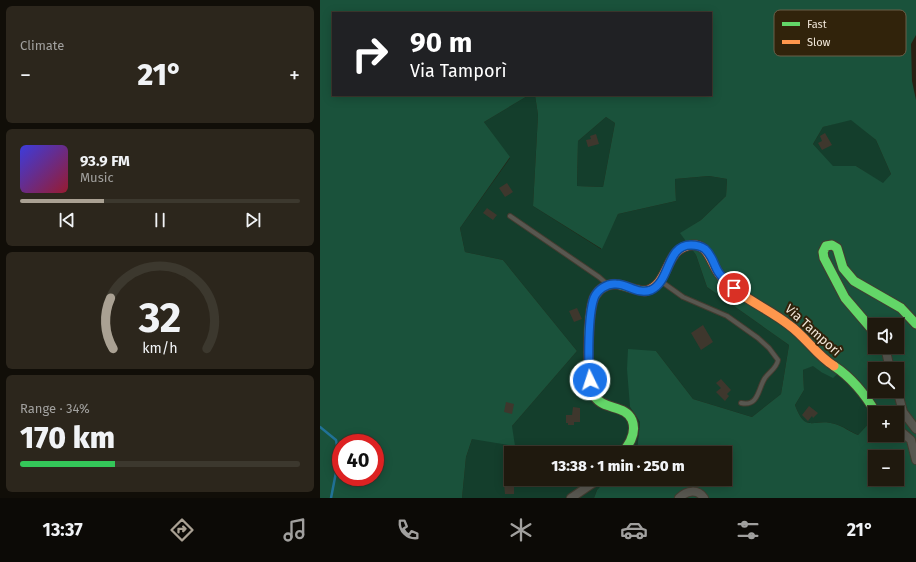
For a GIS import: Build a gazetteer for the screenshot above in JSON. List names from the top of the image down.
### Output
{
  "streets": {
    "street": ["Via Tamporì"]
  },
  "legend": ["Fast", "Slow"],
  "page": {
    "tile": [
      "Climate",
      ["Range · 34%", "170 km"]
    ],
    "turn": ["90 m", "Via Tamporì"],
    "heat": ["−", "21°", "+"],
    "song": ["93.9 FM", "Music"],
    "map_buttons": ["+", "−"],
    "limit": "40",
    "trip": "13:38 · 1 min · 250 m",
    "tabs": ["13:37", "21°"],
    "gauge": ["32", "km/h"]
  }
}
